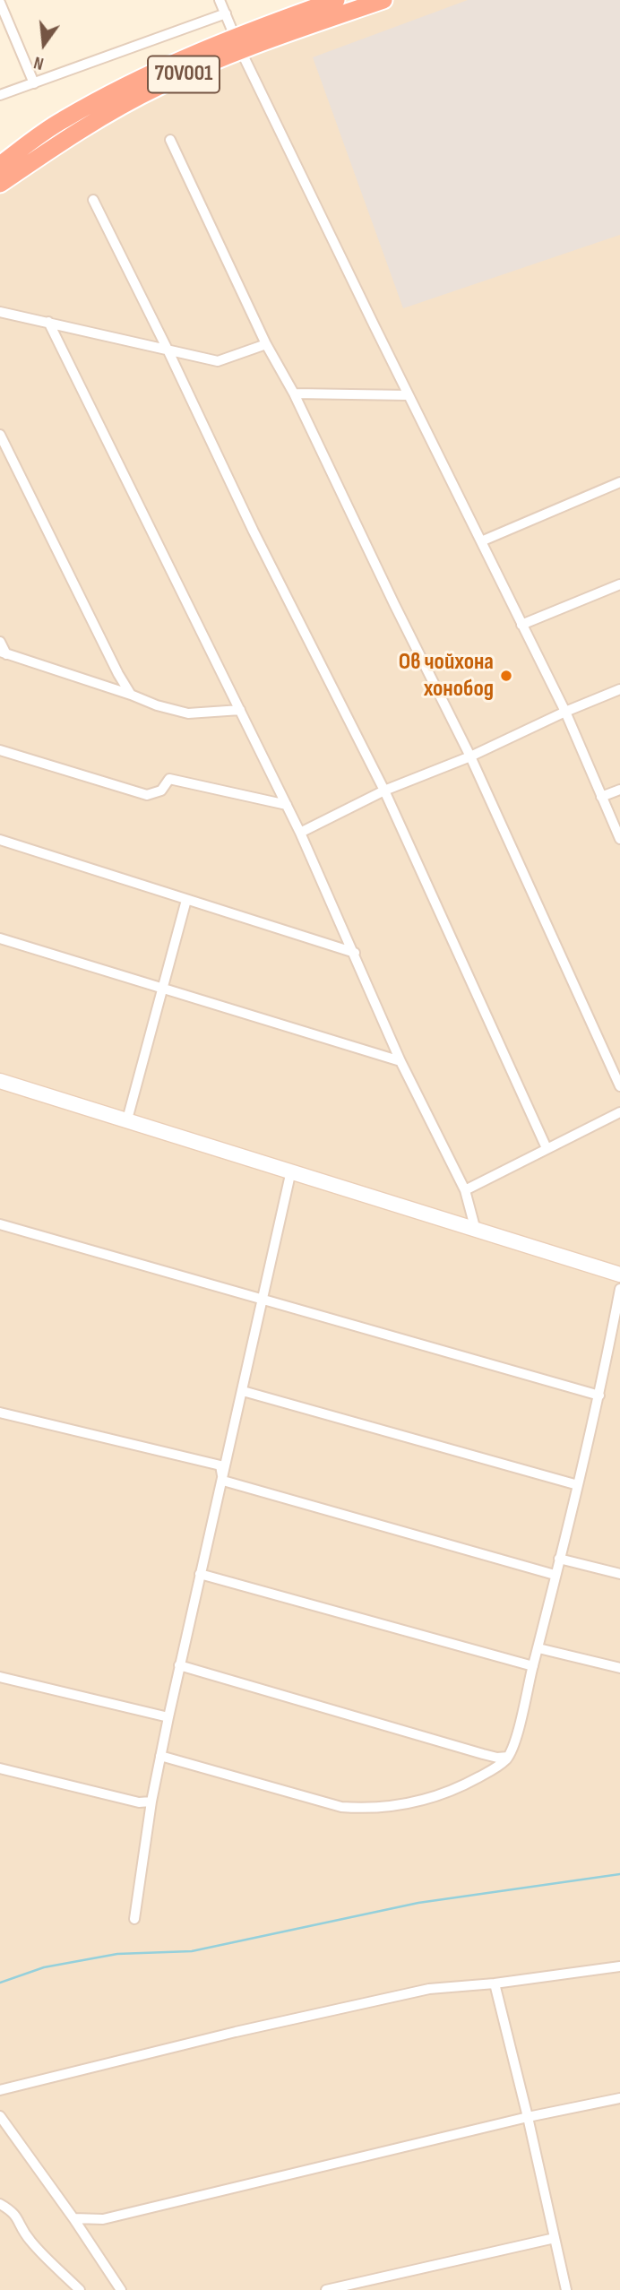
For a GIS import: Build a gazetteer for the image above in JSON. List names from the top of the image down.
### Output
{
  "streets": {
    "highway": ["70V001"]
  },
  "places": ["Ов чойхона хонобод"],
  "north": "bottom"
}
